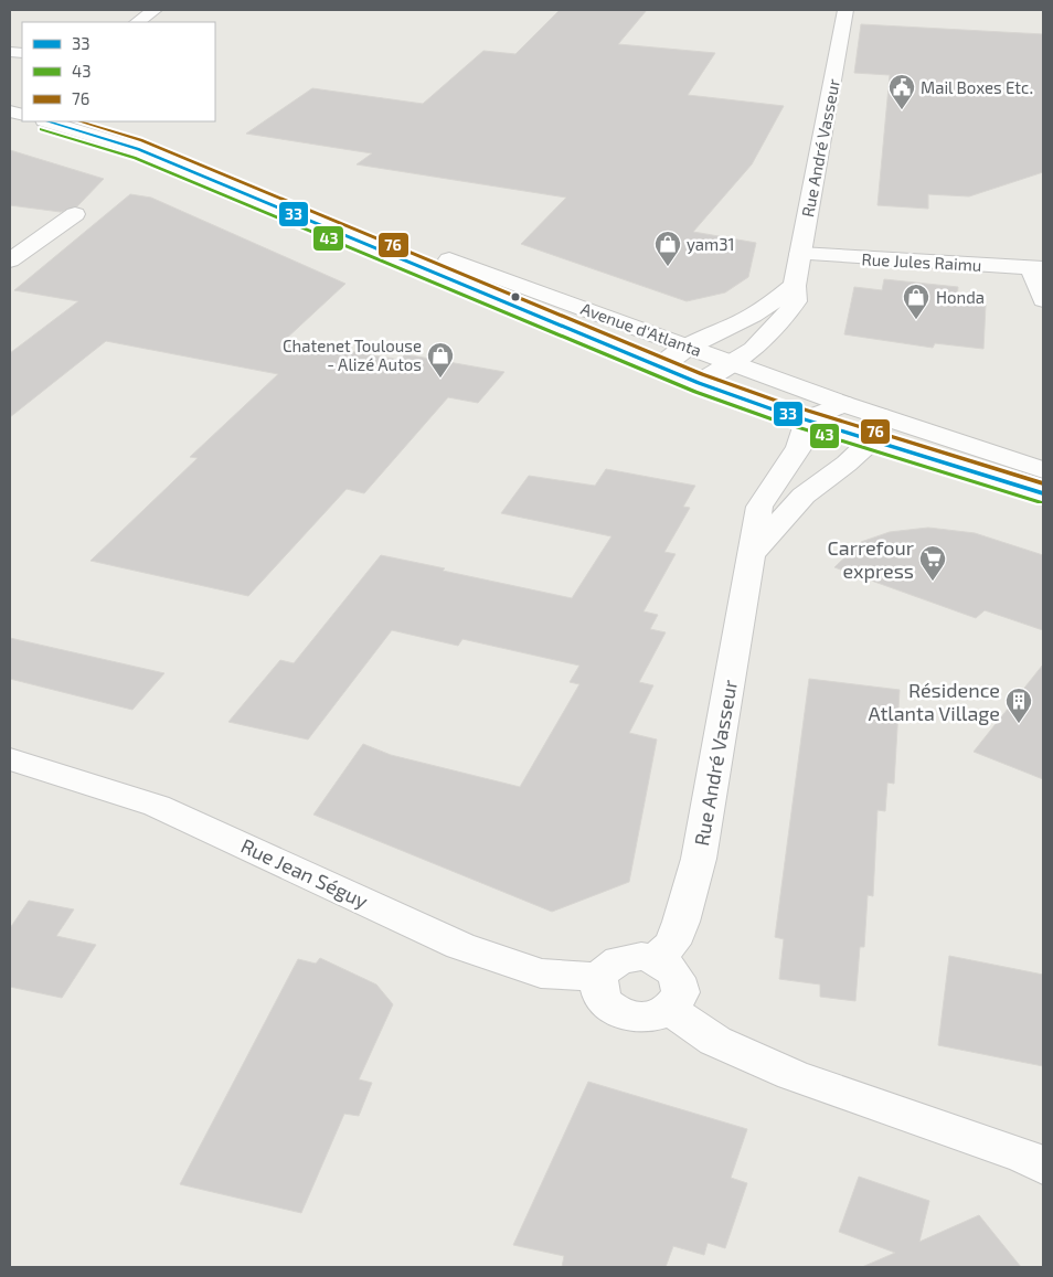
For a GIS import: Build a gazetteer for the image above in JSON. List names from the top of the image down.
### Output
{
  "streets": {
    "street": [
      "Rue André Vasseur",
      "Rue Jules Raimu",
      "Avenue d'Atlanta",
      "Rue Jean Séguy"
    ]
  },
  "crossings": [
    ["Rue André Vasseur", "Rue Jules Raimu"],
    ["Rue André Vasseur", "Avenue d'Atlanta"],
    ["Rue André Vasseur", "Rue Jean Séguy"]
  ],
  "places": {
    "public building": ["Mail Boxes Etc."],
    "shop": ["yam31", "Honda", "Chatenet Toulouse - Alizé Autos"],
    "supermarket": ["Carrefour express"],
    "building": ["Résidence Atlanta Village"]
  },
  "lines": ["transit line 33", "transit line 76", "transit line 43"],
  "legend": ["33", "43", "76"]
}
